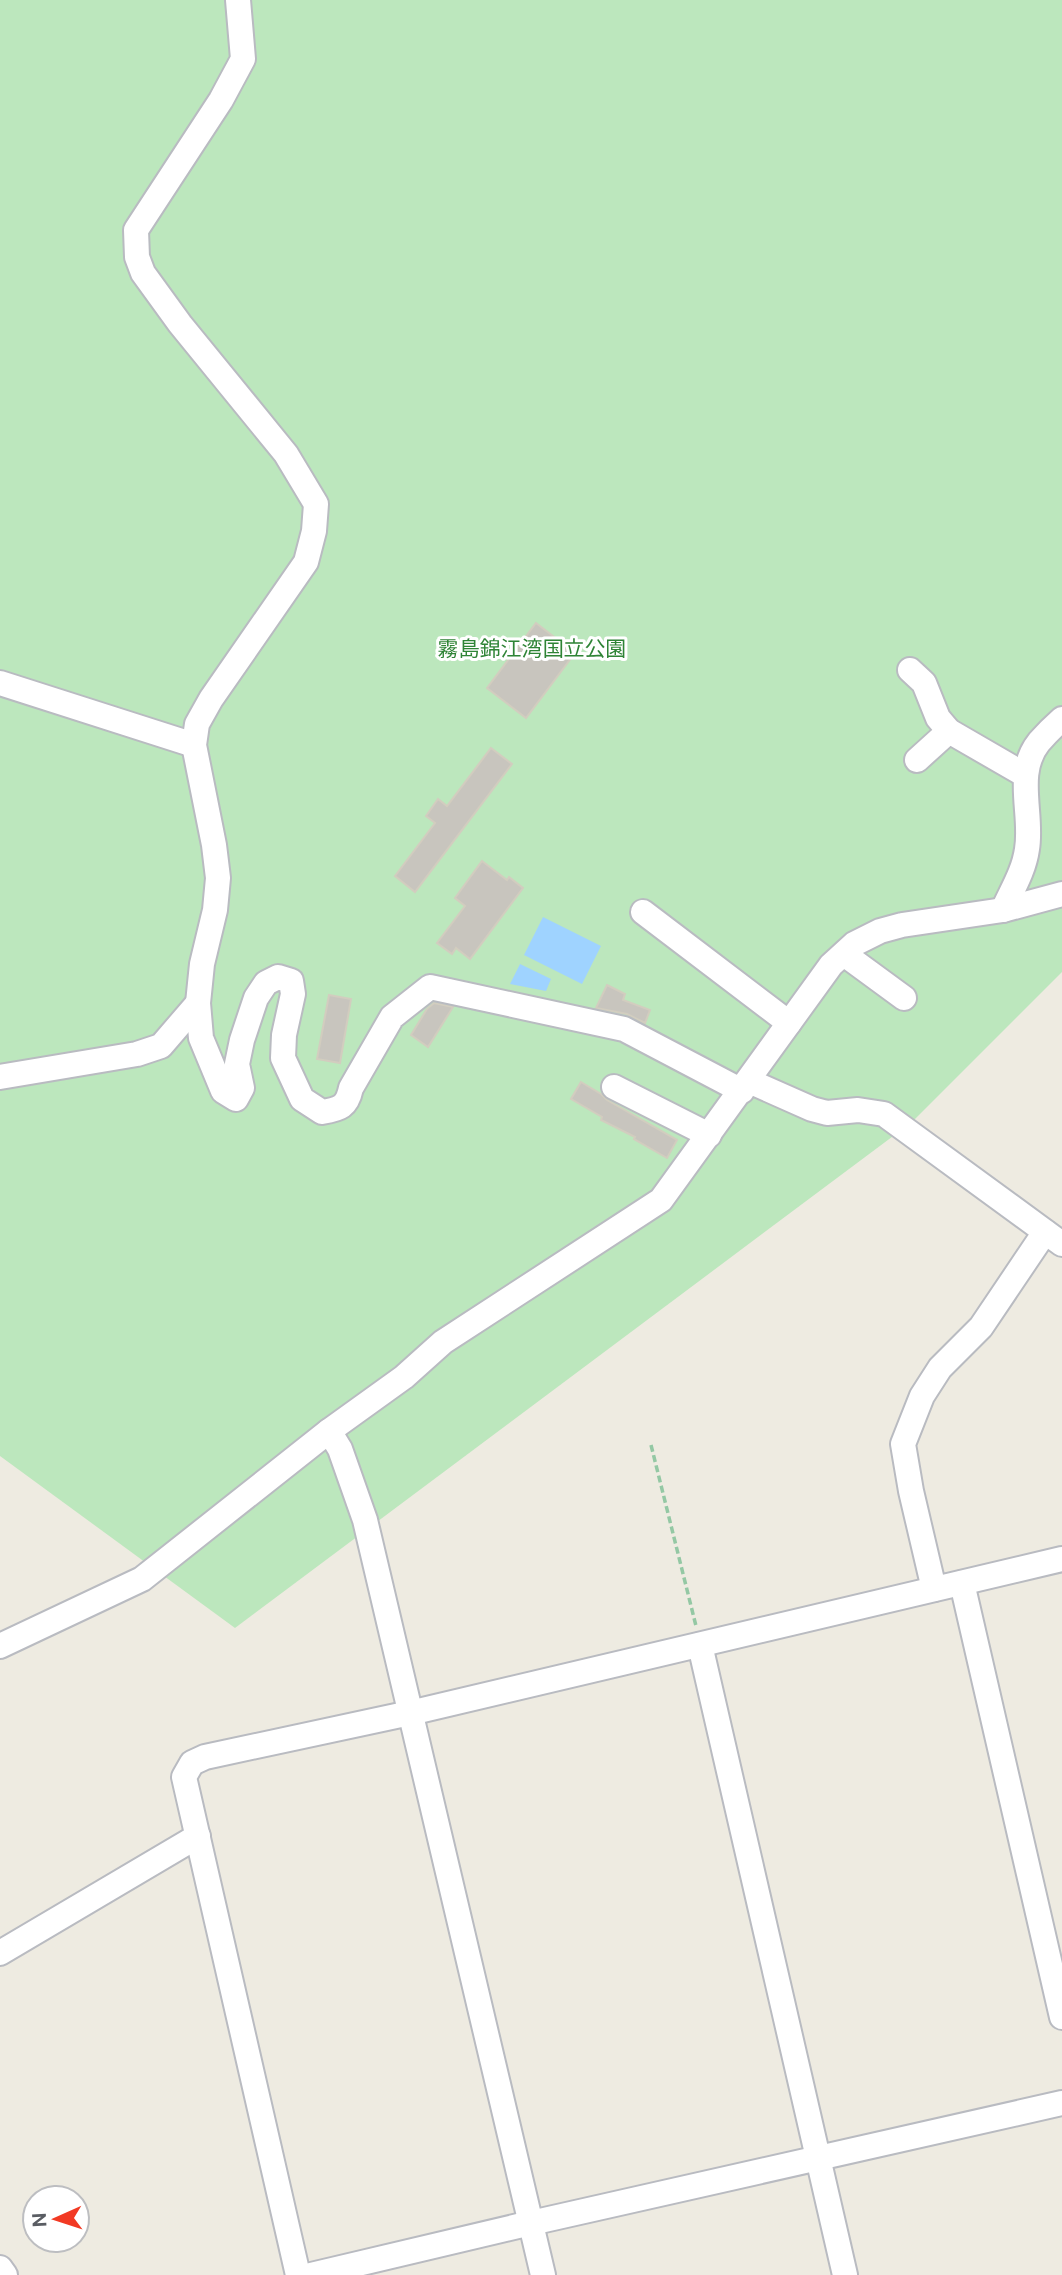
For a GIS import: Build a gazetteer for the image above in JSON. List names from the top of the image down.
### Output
{
  "parks": ["霧島錦江湾国立公園"],
  "north": "left"
}
